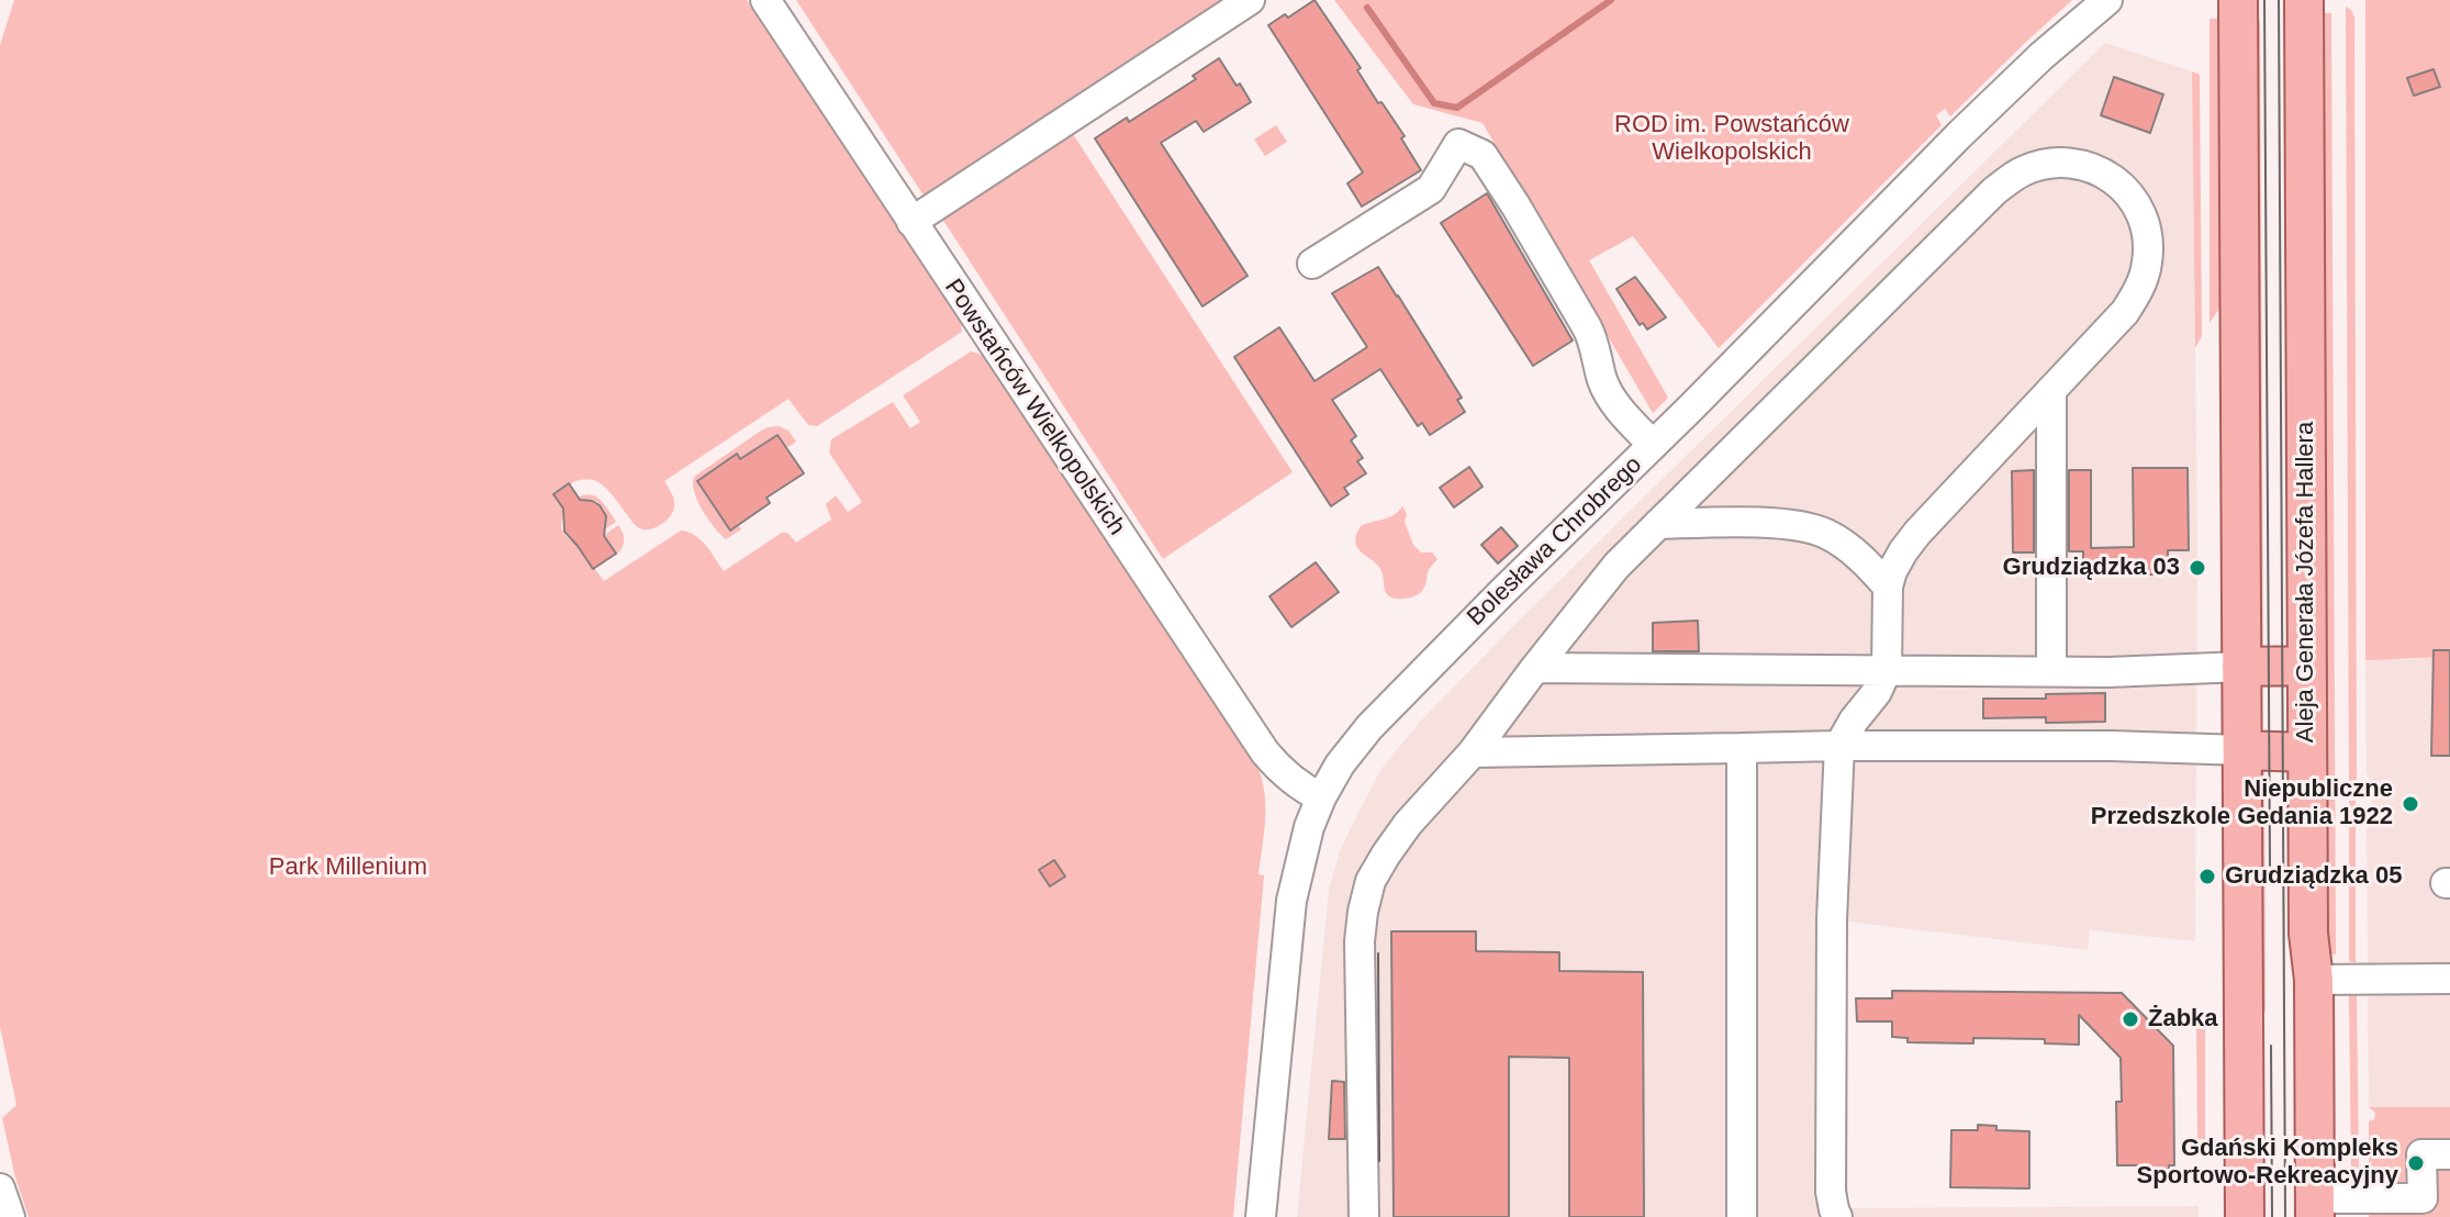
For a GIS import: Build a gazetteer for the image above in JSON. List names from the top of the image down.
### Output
{
  "streets": {
    "main road": ["Aleja Generała Józefa Hallera"],
    "street": ["Powstańców Wielkopolskich", "Bolesława Chrobrego"]
  },
  "crossings": [
    ["Powstańców Wielkopolskich", "Bolesława Chrobrego"]
  ],
  "parks": ["ROD im. Powstańców Wielkopolskich", "Park Millenium"],
  "places": [
    "Grudziądzka 03",
    "Niepubliczne Przedszkole Gedania 1922",
    "Grudziądzka 05",
    "Żabka",
    "Gdański Kompleks Sportowo-Rekreacyjny"
  ]
}
